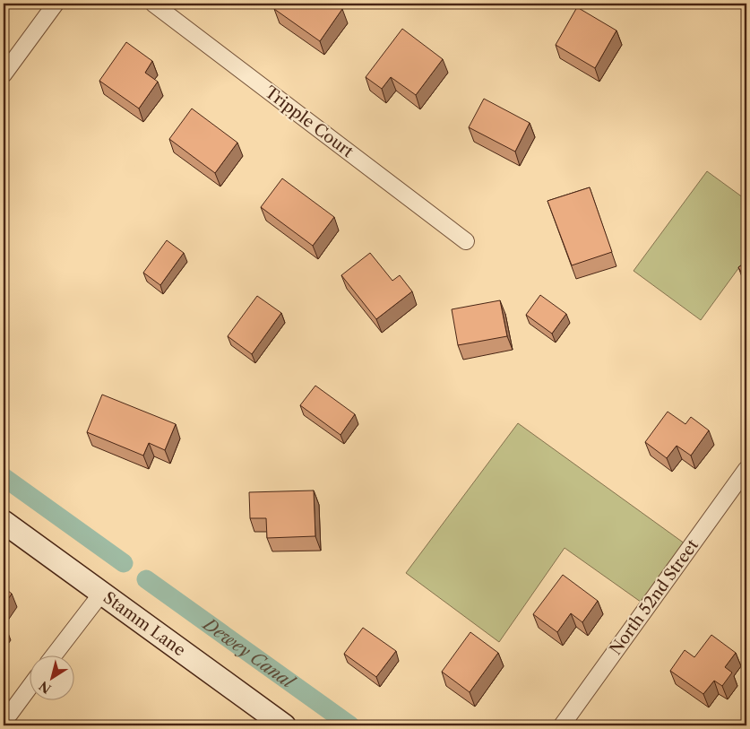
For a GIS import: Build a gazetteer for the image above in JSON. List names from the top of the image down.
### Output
{
  "streets": {
    "street": ["Tripple Court", "North 52nd Street", "Stamm Lane"]
  },
  "water": ["Dewey Canal"],
  "north": "bottom left"
}
